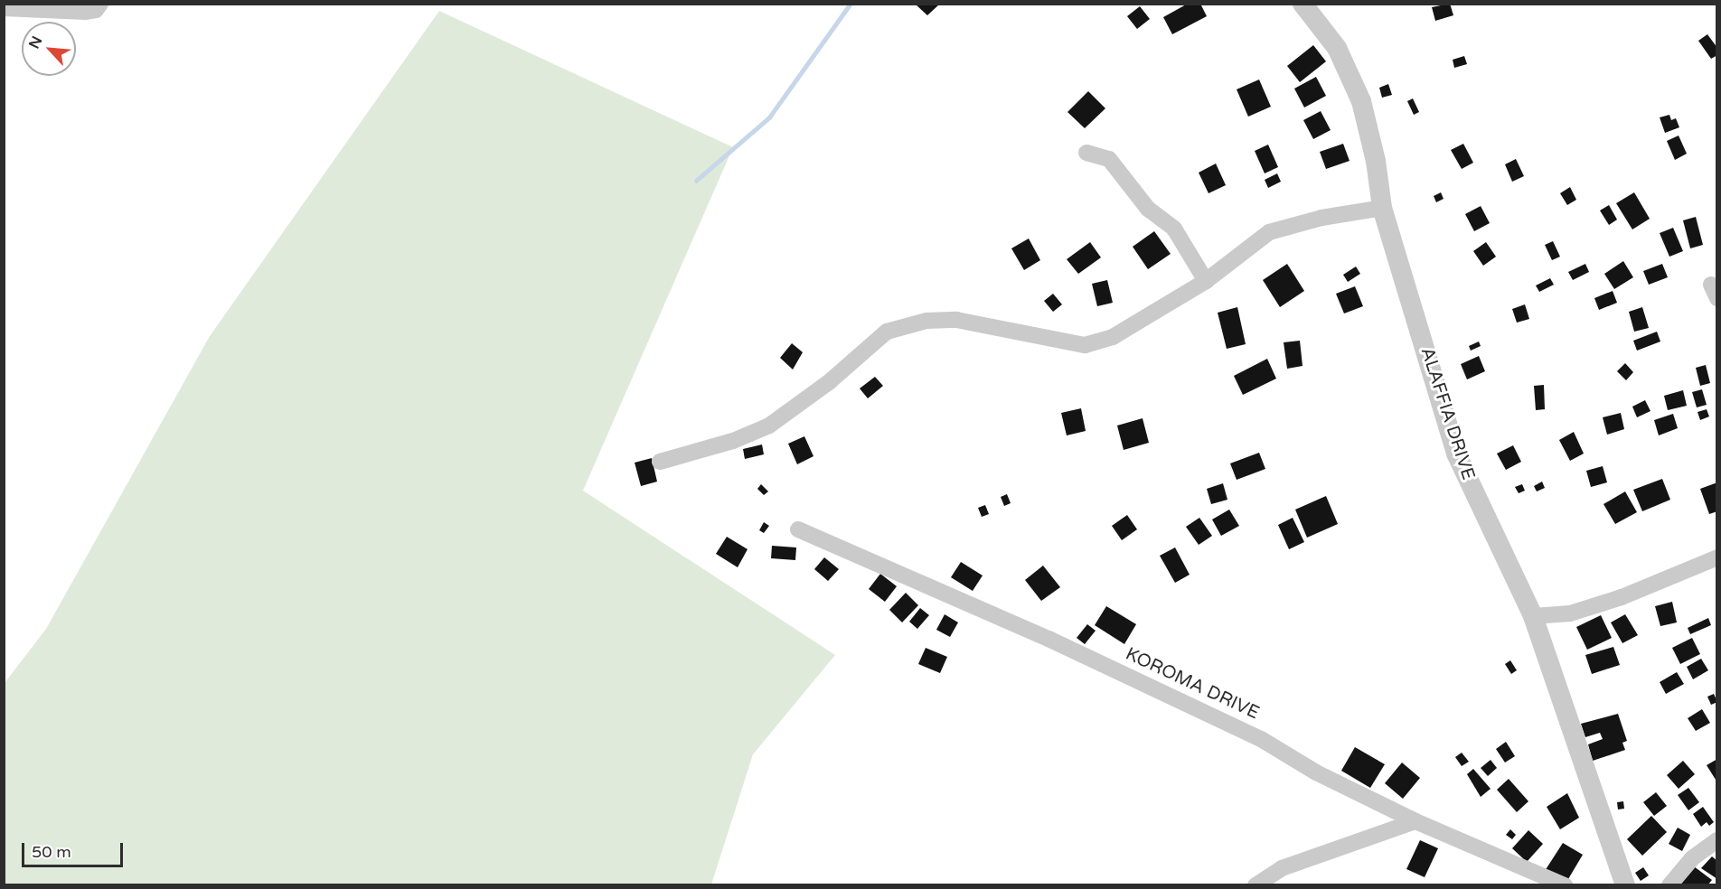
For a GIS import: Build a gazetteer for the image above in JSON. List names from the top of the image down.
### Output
{
  "streets": {
    "street": ["ALAFFIA DRIVE", "KOROMA DRIVE"]
  },
  "scale_bar": "50 m",
  "north": "top left"
}
